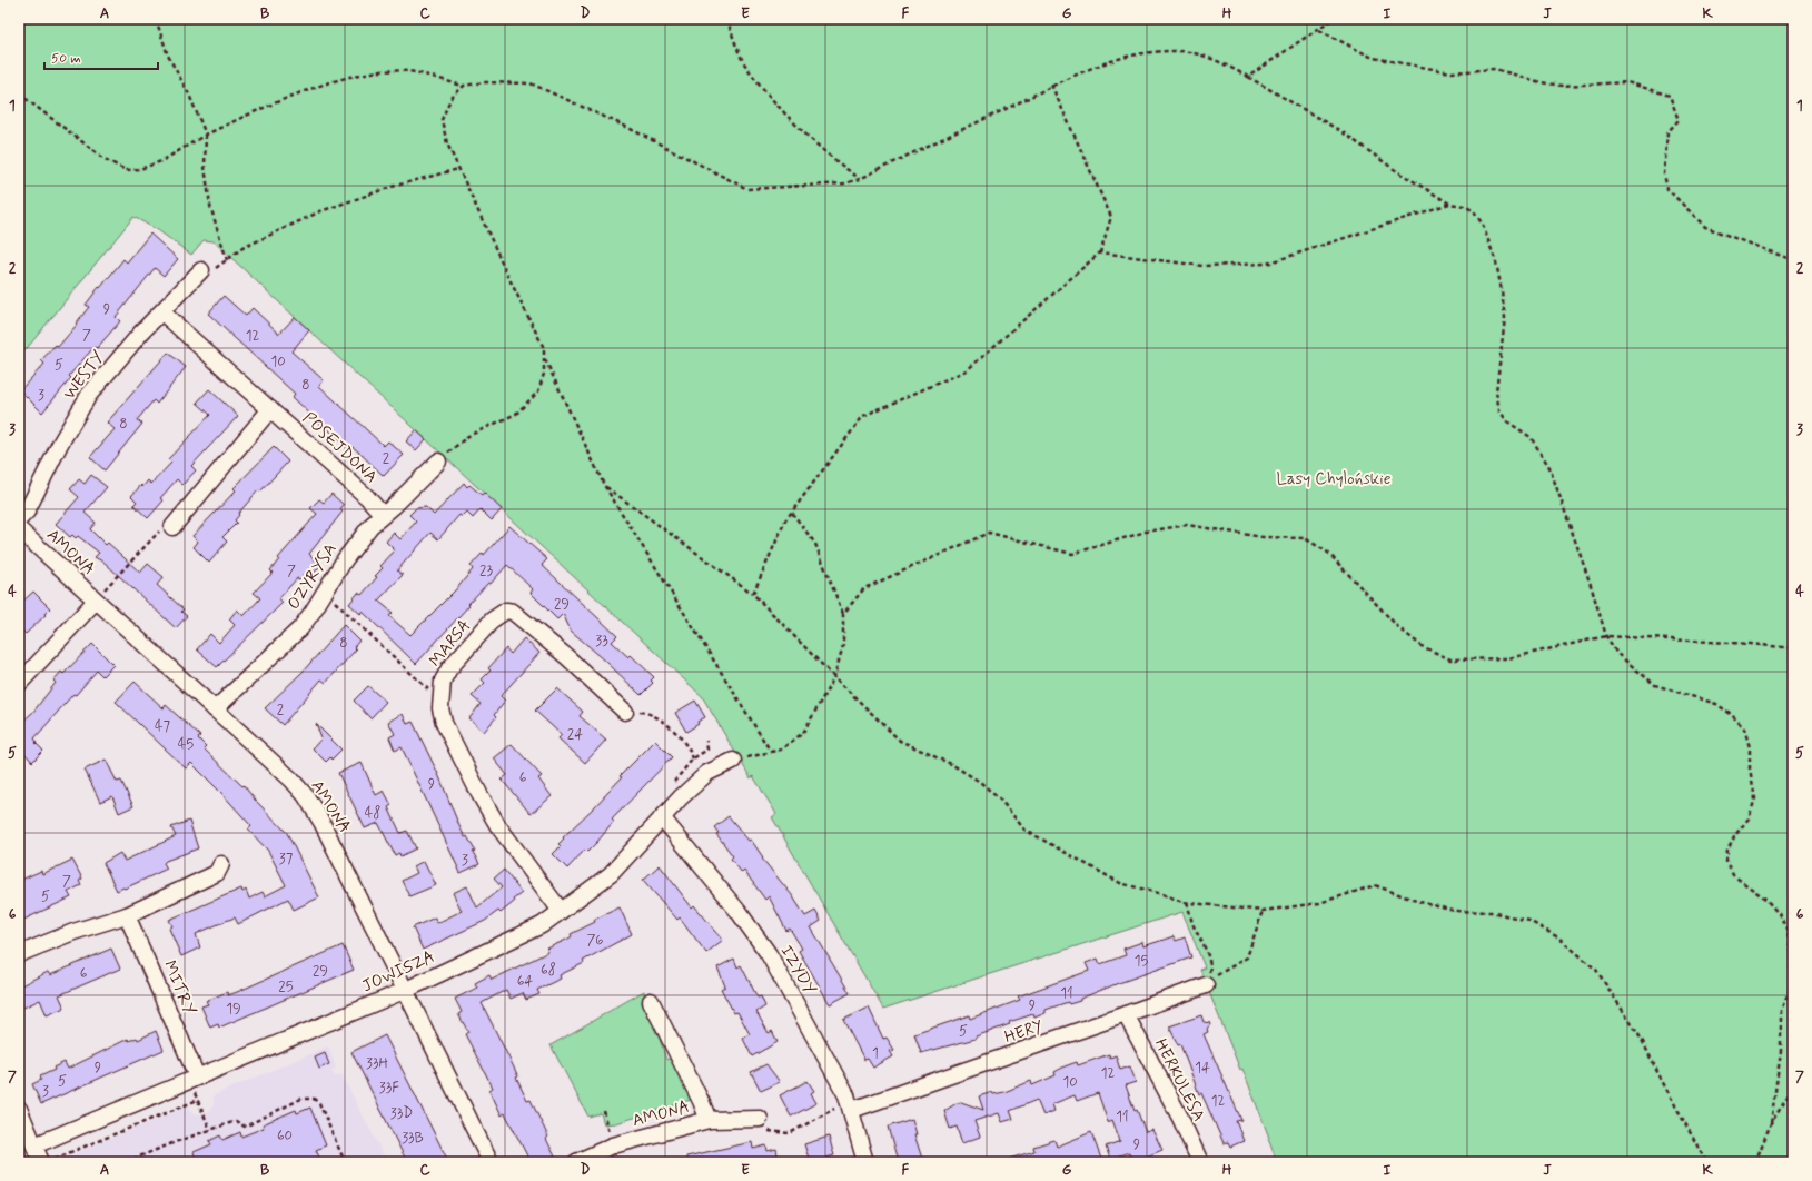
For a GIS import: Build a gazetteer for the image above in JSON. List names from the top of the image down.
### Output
{
  "streets": {
    "street": [
      "WESTY",
      "POSEJDONA",
      "AMONA",
      "OZYRYSA",
      "MARSA",
      "IZYDY",
      "JOWISZA",
      "MITRY",
      "HERY",
      "HERKULESA"
    ]
  },
  "crossings": [
    ["WESTY", "POSEJDONA"],
    ["POSEJDONA", "OZYRYSA"],
    ["AMONA", "OZYRYSA"],
    ["AMONA", "JOWISZA"],
    ["MARSA", "JOWISZA"],
    ["IZYDY", "JOWISZA"],
    ["IZYDY", "HERY"],
    ["JOWISZA", "MITRY"],
    ["HERY", "HERKULESA"]
  ],
  "parks": ["Lasy Chylońskie"],
  "house_numbers": [
    "9",
    "7",
    "12",
    "10",
    "5",
    "8",
    "3",
    "8",
    "2",
    "7",
    "23",
    "29",
    "33",
    "8",
    "2",
    "47",
    "24",
    "45",
    "6",
    "9",
    "48",
    "37",
    "3",
    "7",
    "5",
    "76",
    "15",
    "68",
    "29",
    "6",
    "64",
    "25",
    "11",
    "9",
    "19",
    "5",
    "1",
    "33H",
    "9",
    "14",
    "12",
    "5",
    "10",
    "33F",
    "3",
    "12",
    "33D",
    "11",
    "60",
    "33B",
    "9"
  ],
  "scale_bar": "50 m",
  "grid": {
    "columns": [
      "A",
      "B",
      "C",
      "D",
      "E",
      "F",
      "G",
      "H",
      "I",
      "J",
      "K"
    ],
    "rows": [
      "1",
      "2",
      "3",
      "4",
      "5",
      "6",
      "7"
    ]
  }
}
